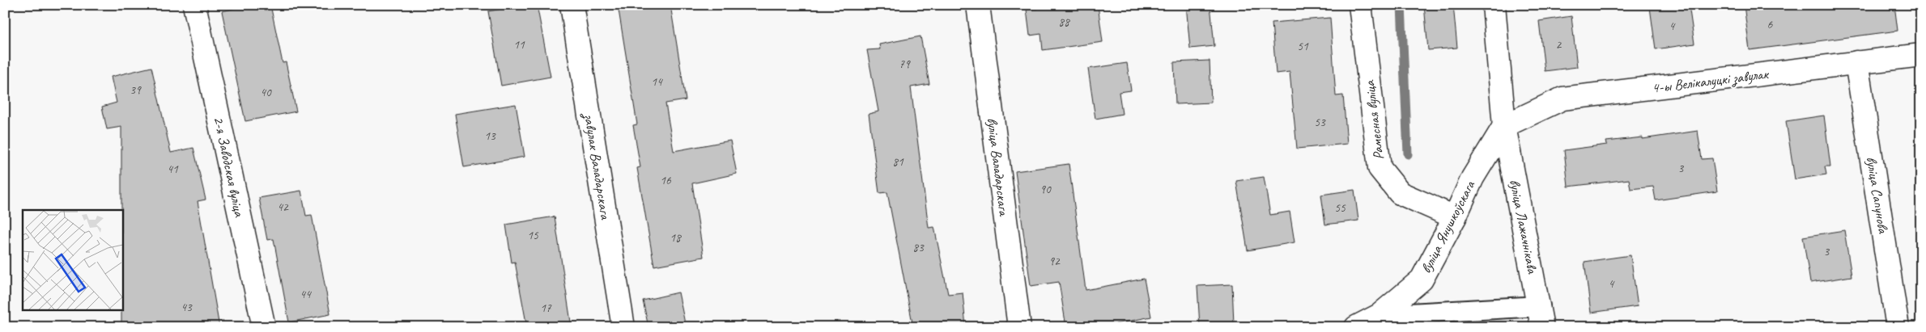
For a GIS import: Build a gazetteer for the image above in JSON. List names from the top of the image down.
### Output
{
  "streets": {
    "street": [
      "4-ы Велікалуцкі завулак",
      "Рамесная вуліца",
      "2-я Заводская вуліца",
      "завулак Валадарскага",
      "вуліца Валадарскага",
      "вуліца Сапунова",
      "вуліца Лажачнікава",
      "вуліца Янушкоўскага"
    ]
  },
  "crossings": [
    ["4-ы Велікалуцкі завулак", "вуліца Сапунова"],
    ["4-ы Велікалуцкі завулак", "вуліца Лажачнікава"],
    ["4-ы Велікалуцкі завулак", "вуліца Янушкоўскага"],
    ["Рамесная вуліца", "вуліца Янушкоўскага"],
    ["вуліца Лажачнікава", "вуліца Янушкоўскага"]
  ],
  "house_numbers": [
    "88",
    "6",
    "4",
    "11",
    "2",
    "51",
    "79",
    "14",
    "39",
    "40",
    "53",
    "13",
    "81",
    "3",
    "41",
    "16",
    "90",
    "42",
    "55",
    "15",
    "18",
    "83",
    "3",
    "92",
    "4",
    "44",
    "43",
    "17"
  ]
}
